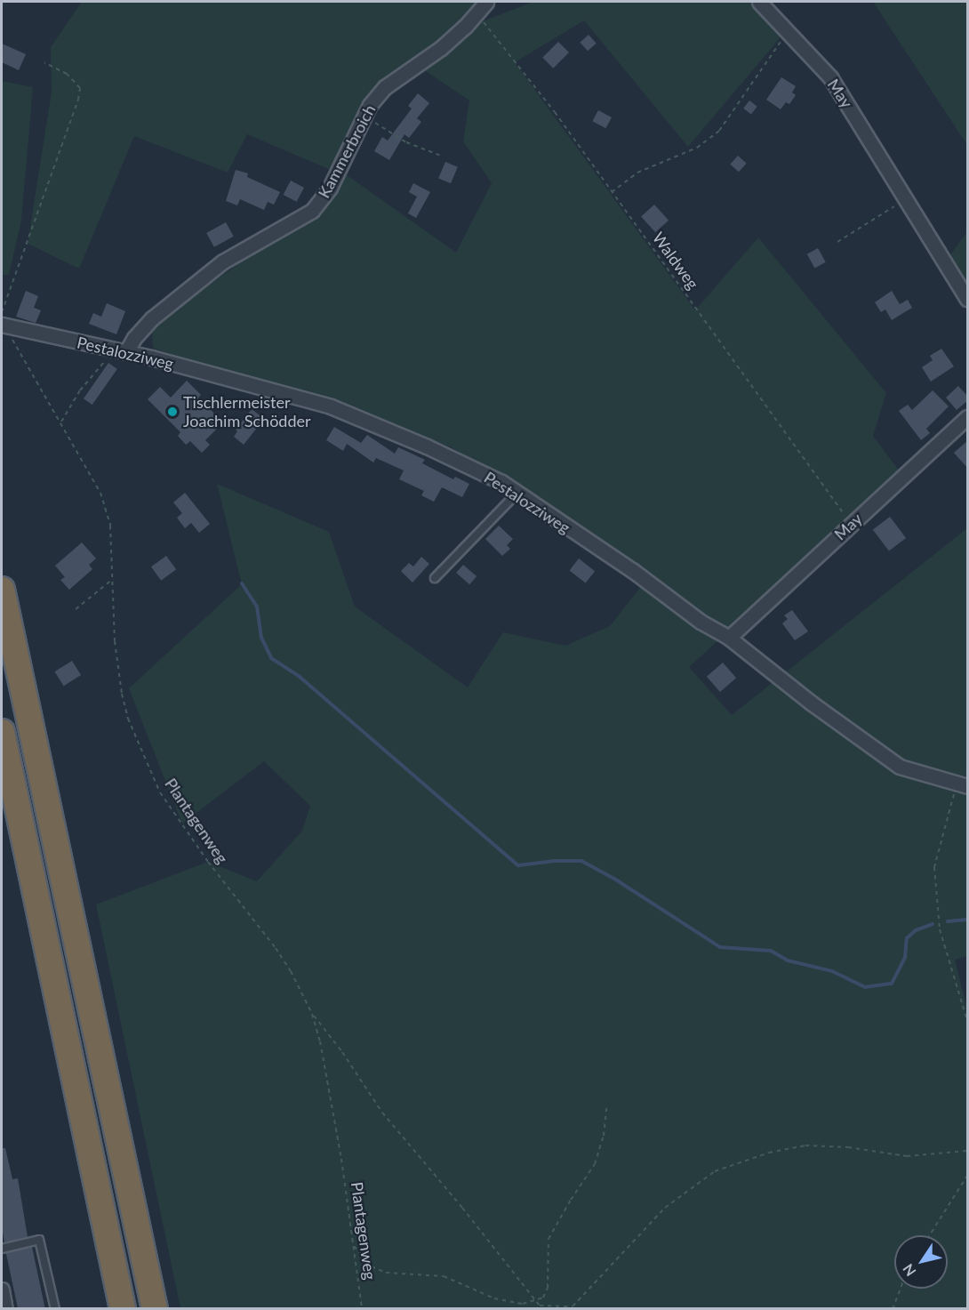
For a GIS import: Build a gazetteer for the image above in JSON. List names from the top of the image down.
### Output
{
  "streets": {
    "street": ["May", "Kammerbroich", "Pestalozziweg"],
    "path": ["Waldweg", "Plantagenweg"]
  },
  "crossings": [
    ["May", "Waldweg"],
    ["May", "Pestalozziweg"],
    ["Kammerbroich", "Waldweg"],
    ["Kammerbroich", "Pestalozziweg"],
    ["Pestalozziweg", "Plantagenweg"]
  ],
  "places": ["Tischlermeister Joachim Schödder"],
  "north": "bottom left"
}
